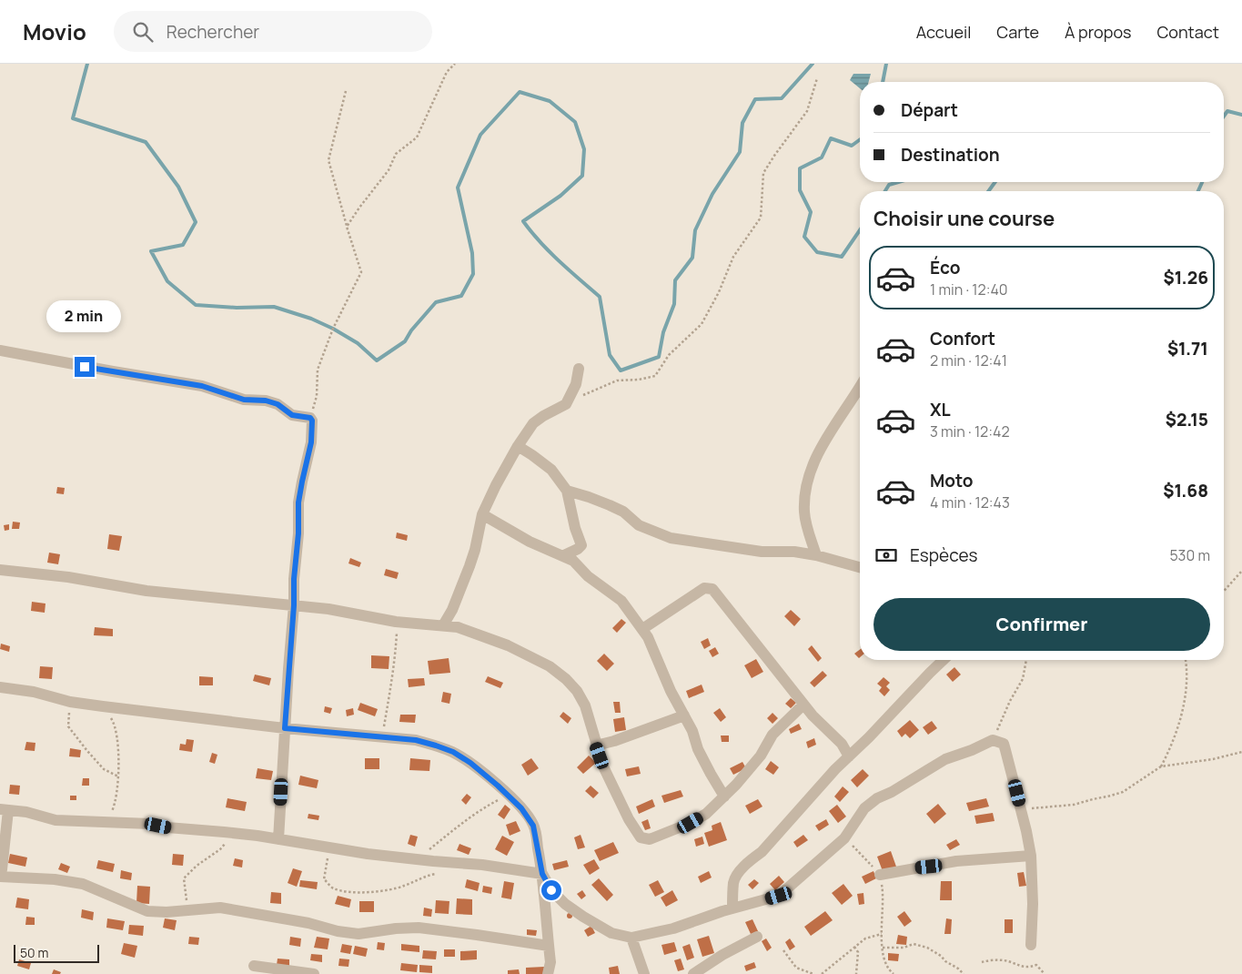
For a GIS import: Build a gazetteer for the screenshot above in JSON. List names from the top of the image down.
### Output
{
  "scale_bar": "50 m",
  "page": {
    "header": "Movio",
    "search": "Rechercher",
    "nav": [
      "Accueil",
      "Carte",
      "À propos",
      "Contact"
    ],
    "banner": ["Départ", "Destination"],
    "heading": "Choisir une course",
    "list": [
      {
        "name": "Éco",
        "note": "1 min · 12:40",
        "value": "$1.26"
      },
      {
        "name": "Confort",
        "note": "2 min · 12:41",
        "value": "$1.71"
      },
      {
        "name": "XL",
        "note": "3 min · 12:42",
        "value": "$2.15"
      },
      {
        "name": "Moto",
        "note": "4 min · 12:43",
        "value": "$1.68"
      }
    ],
    "bubble": "2 min",
    "pay": ["Espèces", "530 m"],
    "buttons": "Confirmer",
    "scale": "50 m"
  }
}
